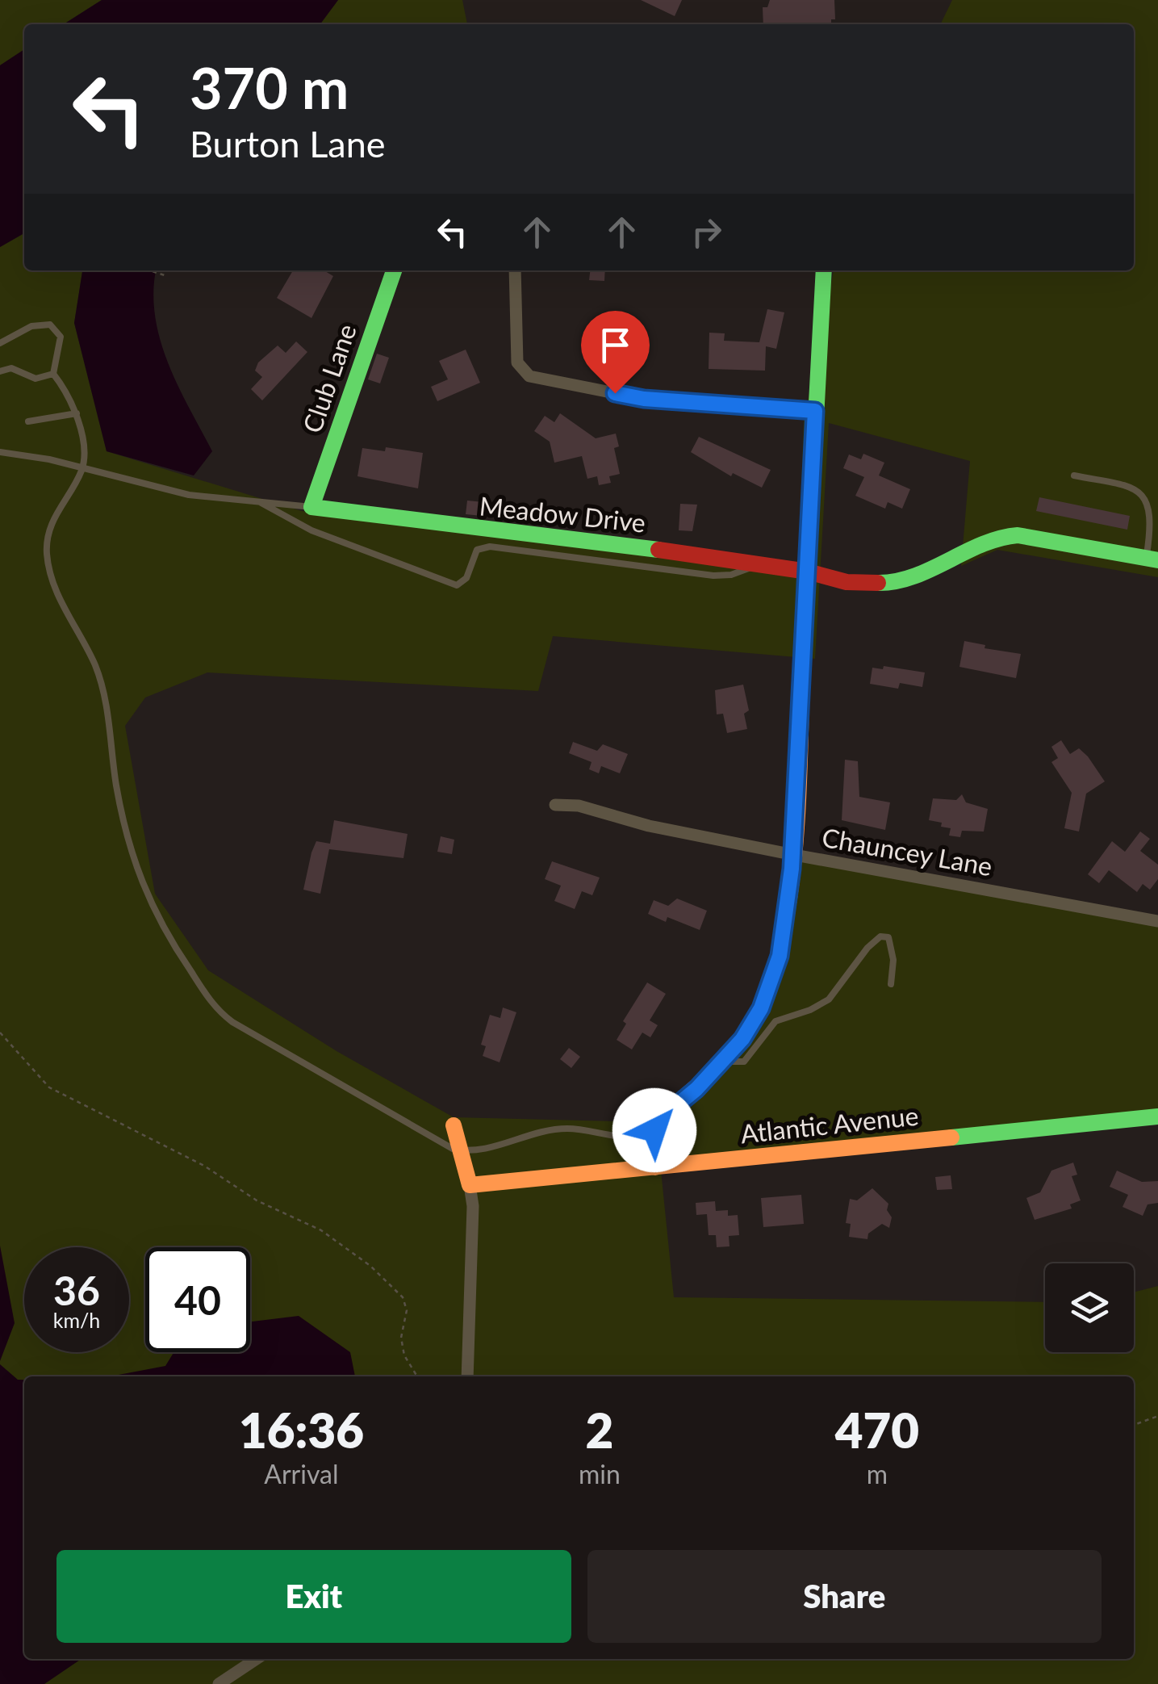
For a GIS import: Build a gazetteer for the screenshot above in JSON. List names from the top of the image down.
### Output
{
  "streets": {
    "street": [
      "Club Lane",
      "Meadow Drive",
      "Chauncey Lane",
      "Atlantic Avenue"
    ]
  },
  "crossings": [
    ["Club Lane", "Meadow Drive"]
  ],
  "page": {
    "turn": ["370 m", "Burton Lane"],
    "speed": "36 km/h",
    "limit": "40",
    "eta": [
      "16:36",
      "Arrival",
      "2",
      "min",
      "470",
      "m"
    ],
    "buttons": ["Exit", "Share"]
  }
}
